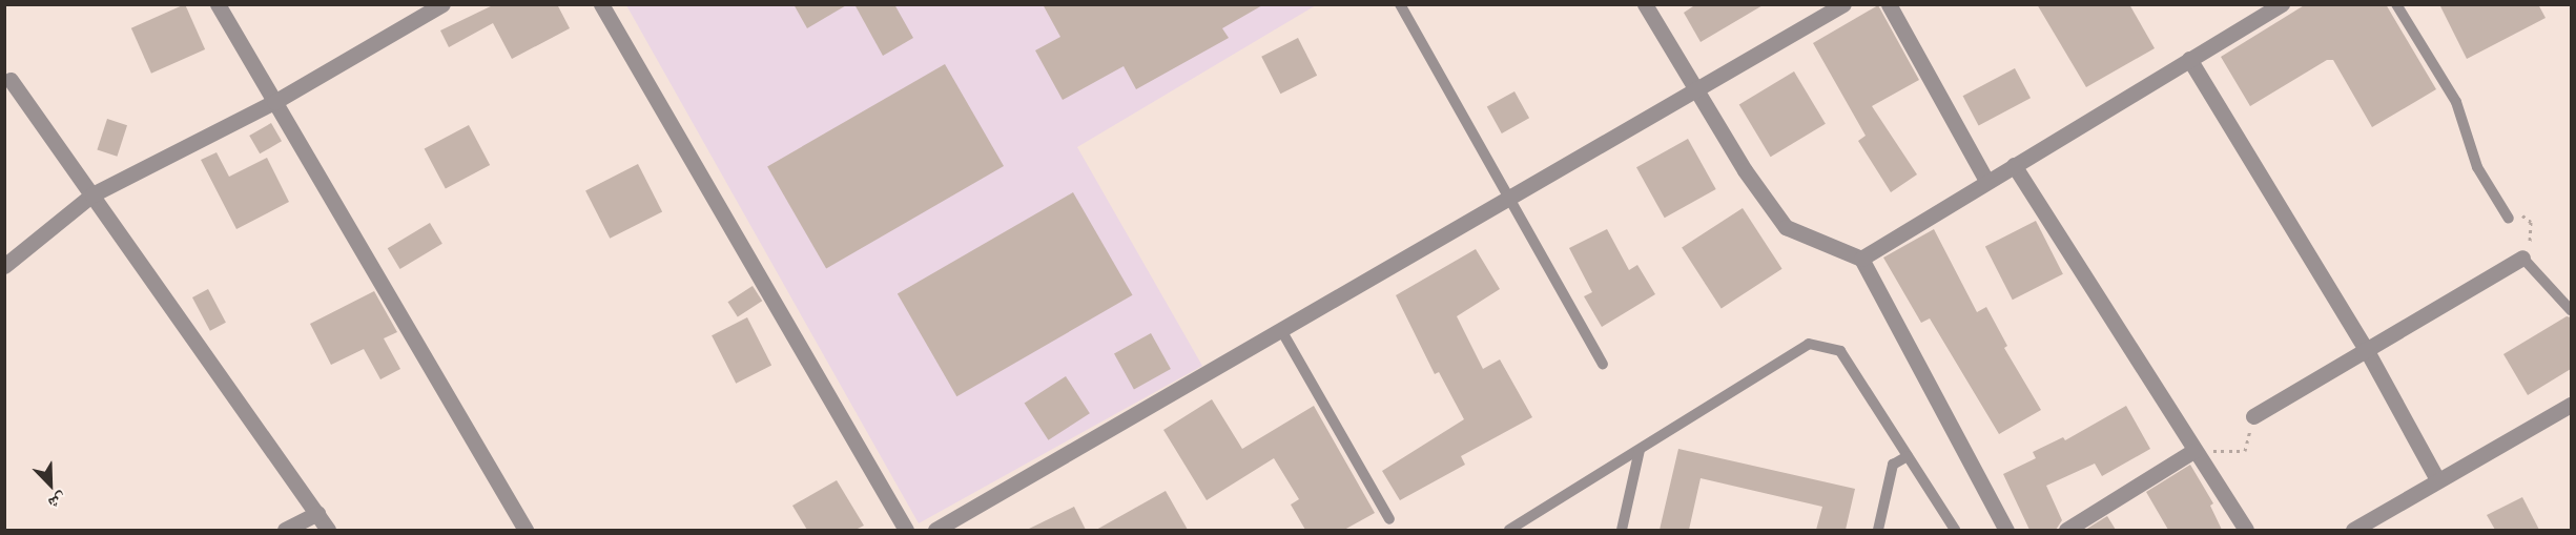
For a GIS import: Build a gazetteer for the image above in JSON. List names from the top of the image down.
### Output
{
  "north": "bottom right"
}
